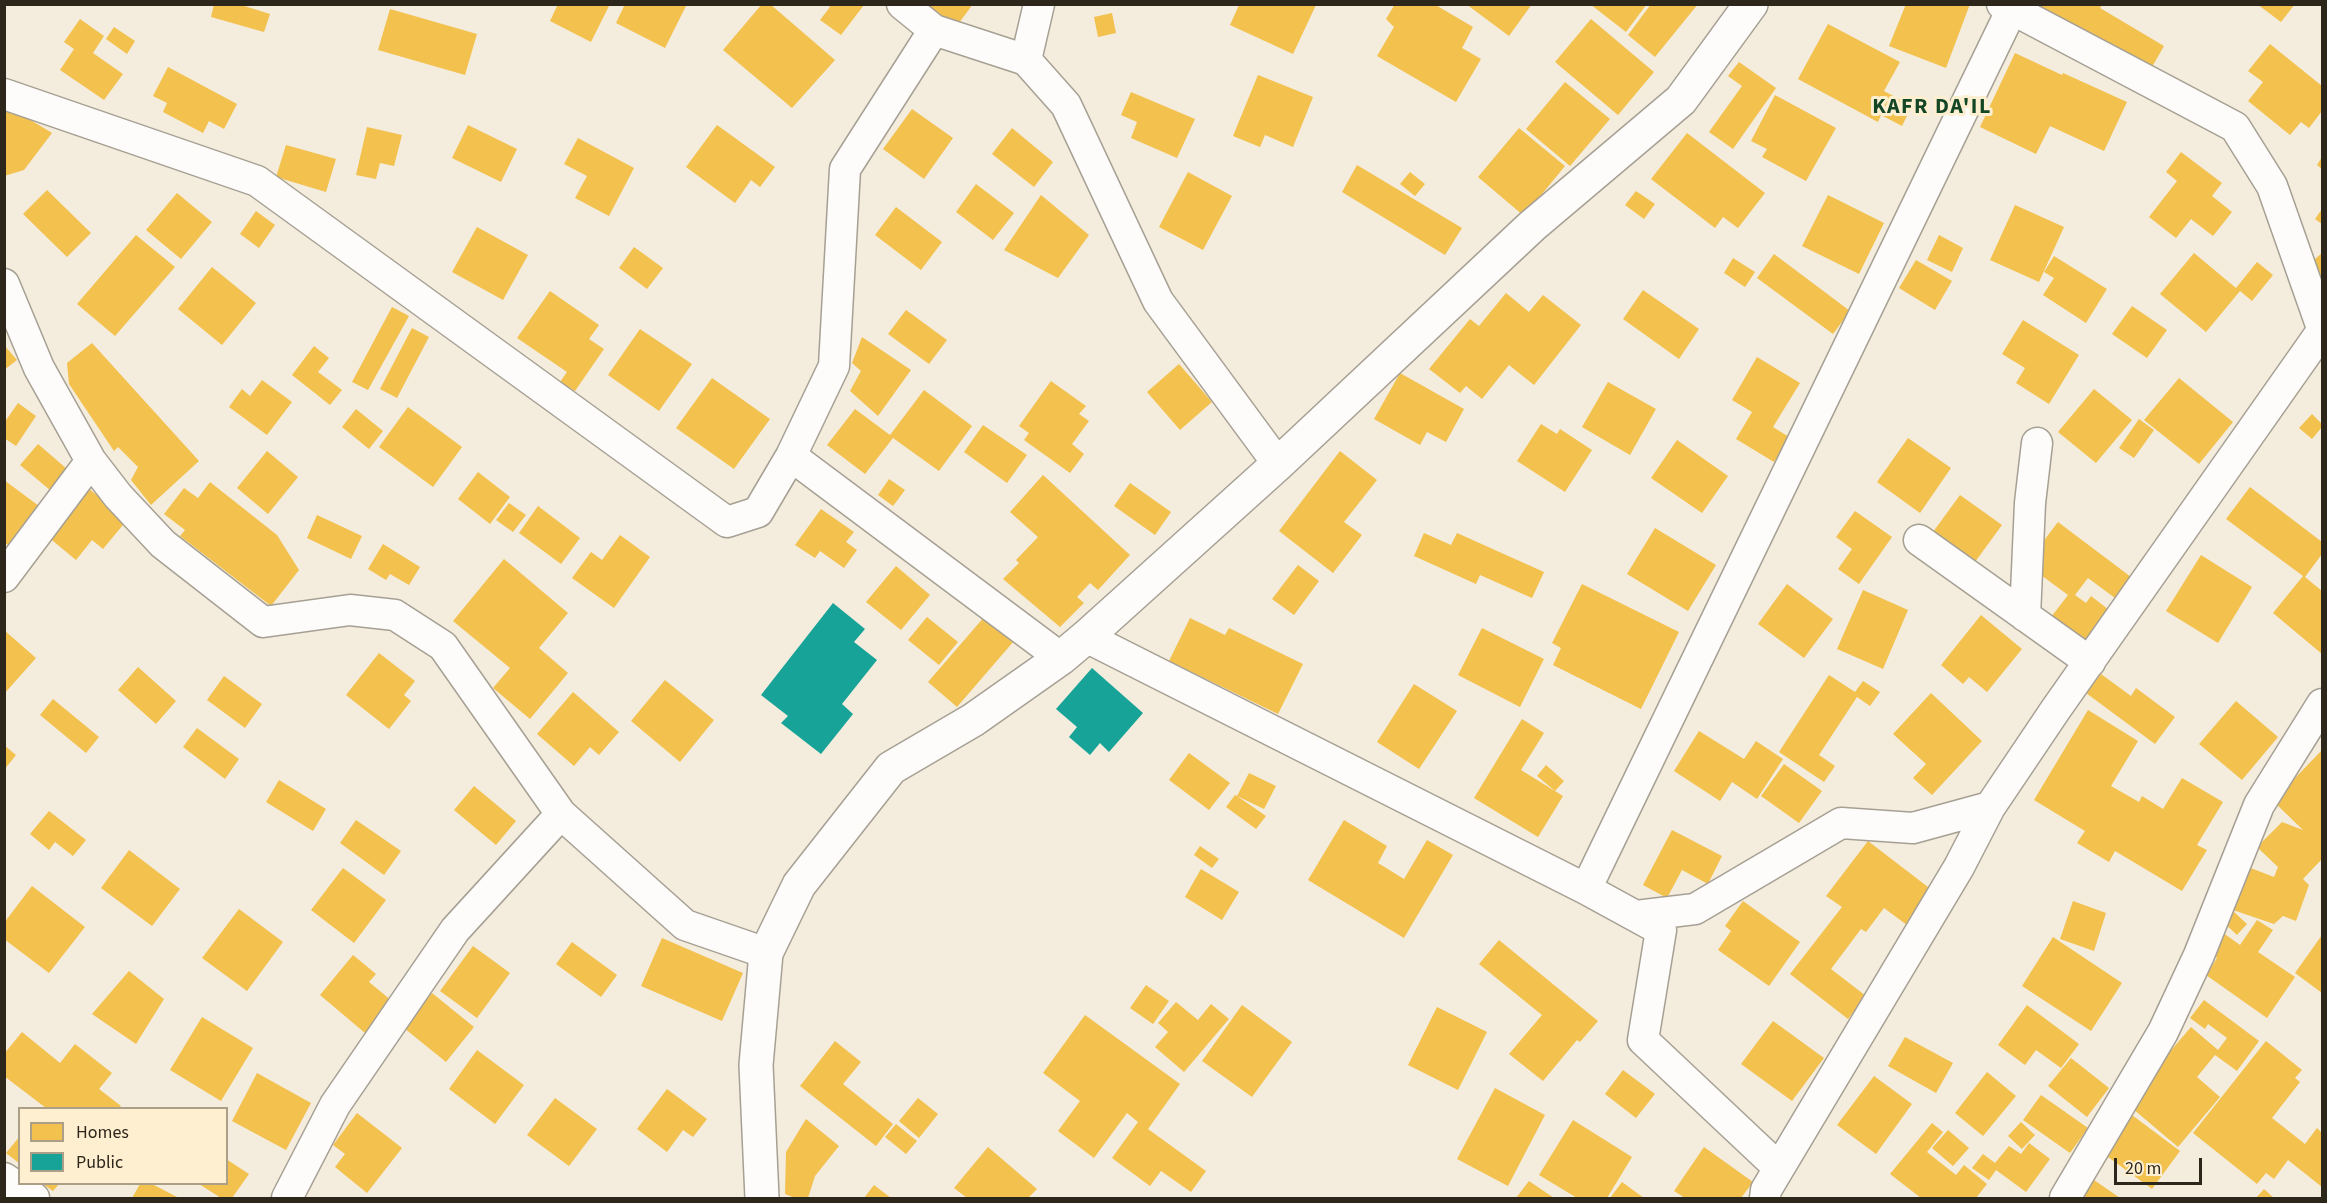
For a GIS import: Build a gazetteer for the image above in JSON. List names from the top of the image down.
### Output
{
  "districts": ["KAFR DA'IL"],
  "legend": ["Homes", "Public"],
  "scale_bar": "20 m"
}
